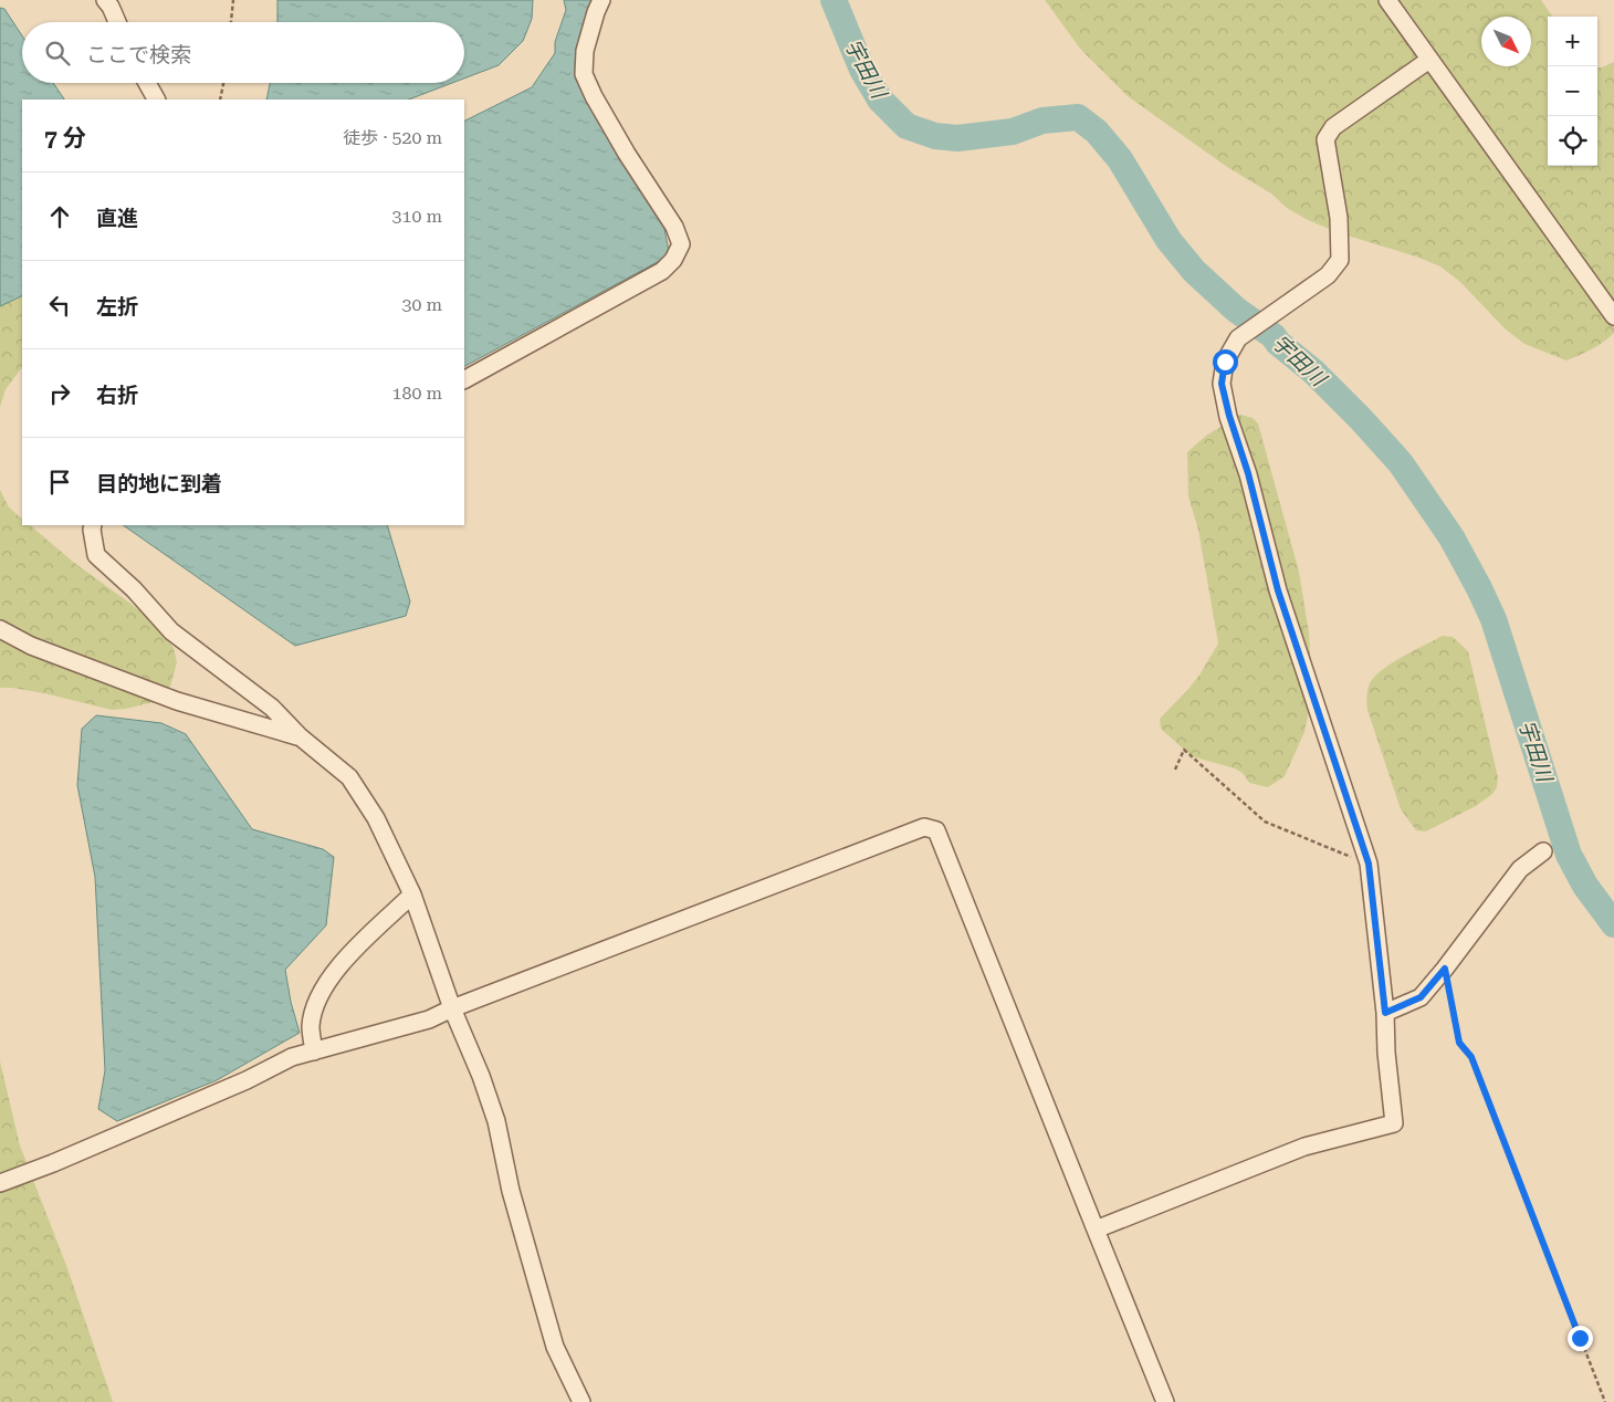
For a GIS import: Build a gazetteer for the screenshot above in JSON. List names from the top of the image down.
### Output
{
  "water": ["宇田川"],
  "north": "bottom right",
  "page": {
    "map_buttons": ["+", "−"],
    "search": "ここで検索",
    "heading": ["7 分", "徒歩 · 520 m"],
    "list": [
      ["直進", "310 m"],
      ["左折", "30 m"],
      ["右折", "180 m"],
      "目的地に到着"
    ]
  }
}
